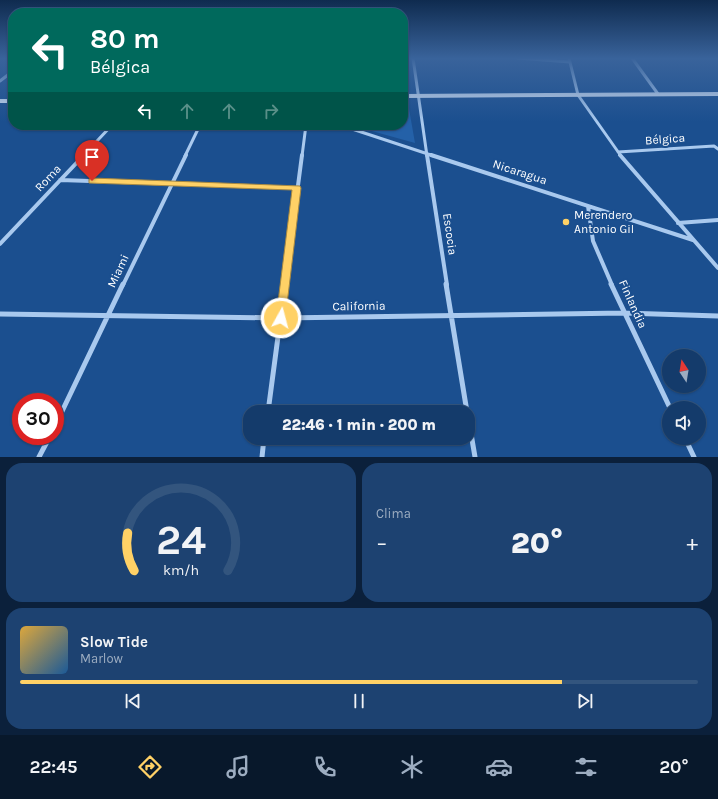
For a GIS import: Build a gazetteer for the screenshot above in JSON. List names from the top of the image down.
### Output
{
  "streets": {
    "street": [
      "Bélgica",
      "Nicaragua",
      "Roma",
      "Escocia",
      "Miami",
      "Finlandia",
      "California"
    ]
  },
  "crossings": [
    ["Nicaragua", "Escocia"],
    ["Nicaragua", "Finlandia"],
    ["Escocia", "California"],
    ["Miami", "California"],
    ["Finlandia", "California"]
  ],
  "places": ["Merendero Antonio Gil"],
  "north": "top",
  "page": {
    "turn": ["80 m", "Bélgica"],
    "limit": "30",
    "trip": "22:46 · 1 min · 200 m",
    "tile": "Clima",
    "heat": ["−", "20°", "+"],
    "song": ["Slow Tide", "Marlow"],
    "tabs": ["22:45", "20°"],
    "gauge": ["24", "km/h"]
  }
}
